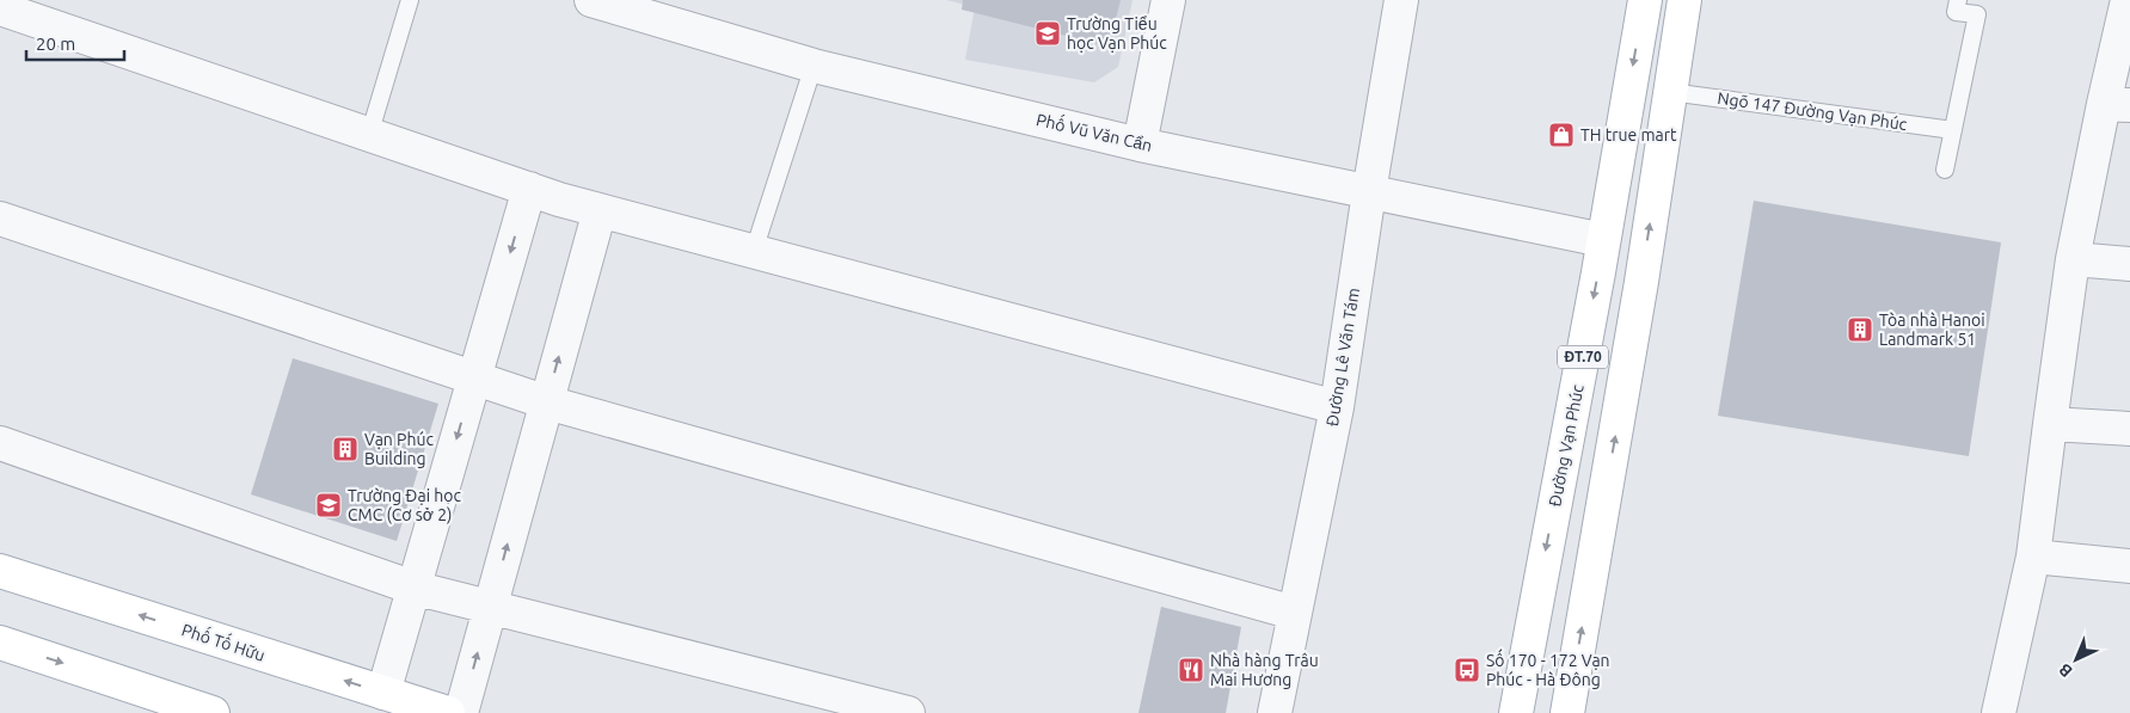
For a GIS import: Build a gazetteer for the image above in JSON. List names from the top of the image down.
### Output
{
  "streets": {
    "main road": ["ĐT.70", "Đường Vạn Phúc", "Phố Tố Hữu"],
    "street": ["Phố Vũ Văn Cẩn", "Đường Lê Văn Tám"],
    "lane": ["Ngõ 147 Đường Vạn Phúc"]
  },
  "crossings": [
    ["Ngõ 147 Đường Vạn Phúc", "ĐT.70"],
    ["Phố Vũ Văn Cẩn", "Đường Lê Văn Tám"],
    ["Phố Vũ Văn Cẩn", "Đường Vạn Phúc"]
  ],
  "places": {
    "school or university": ["Trường Tiểu học Vạn Phúc", "Trường Đại học CMC (Cơ sở 2)"],
    "shop": ["TH true mart"],
    "building": ["Tòa nhà Hanoi Landmark 51", "Vạn Phúc Building"],
    "restaurant": ["Nhà hàng Trâu Mai Hương"],
    "bus stop": ["Số 170 - 172 Vạn Phúc - Hà Đông"]
  },
  "scale_bar": "20 m",
  "north": "bottom left"
}
